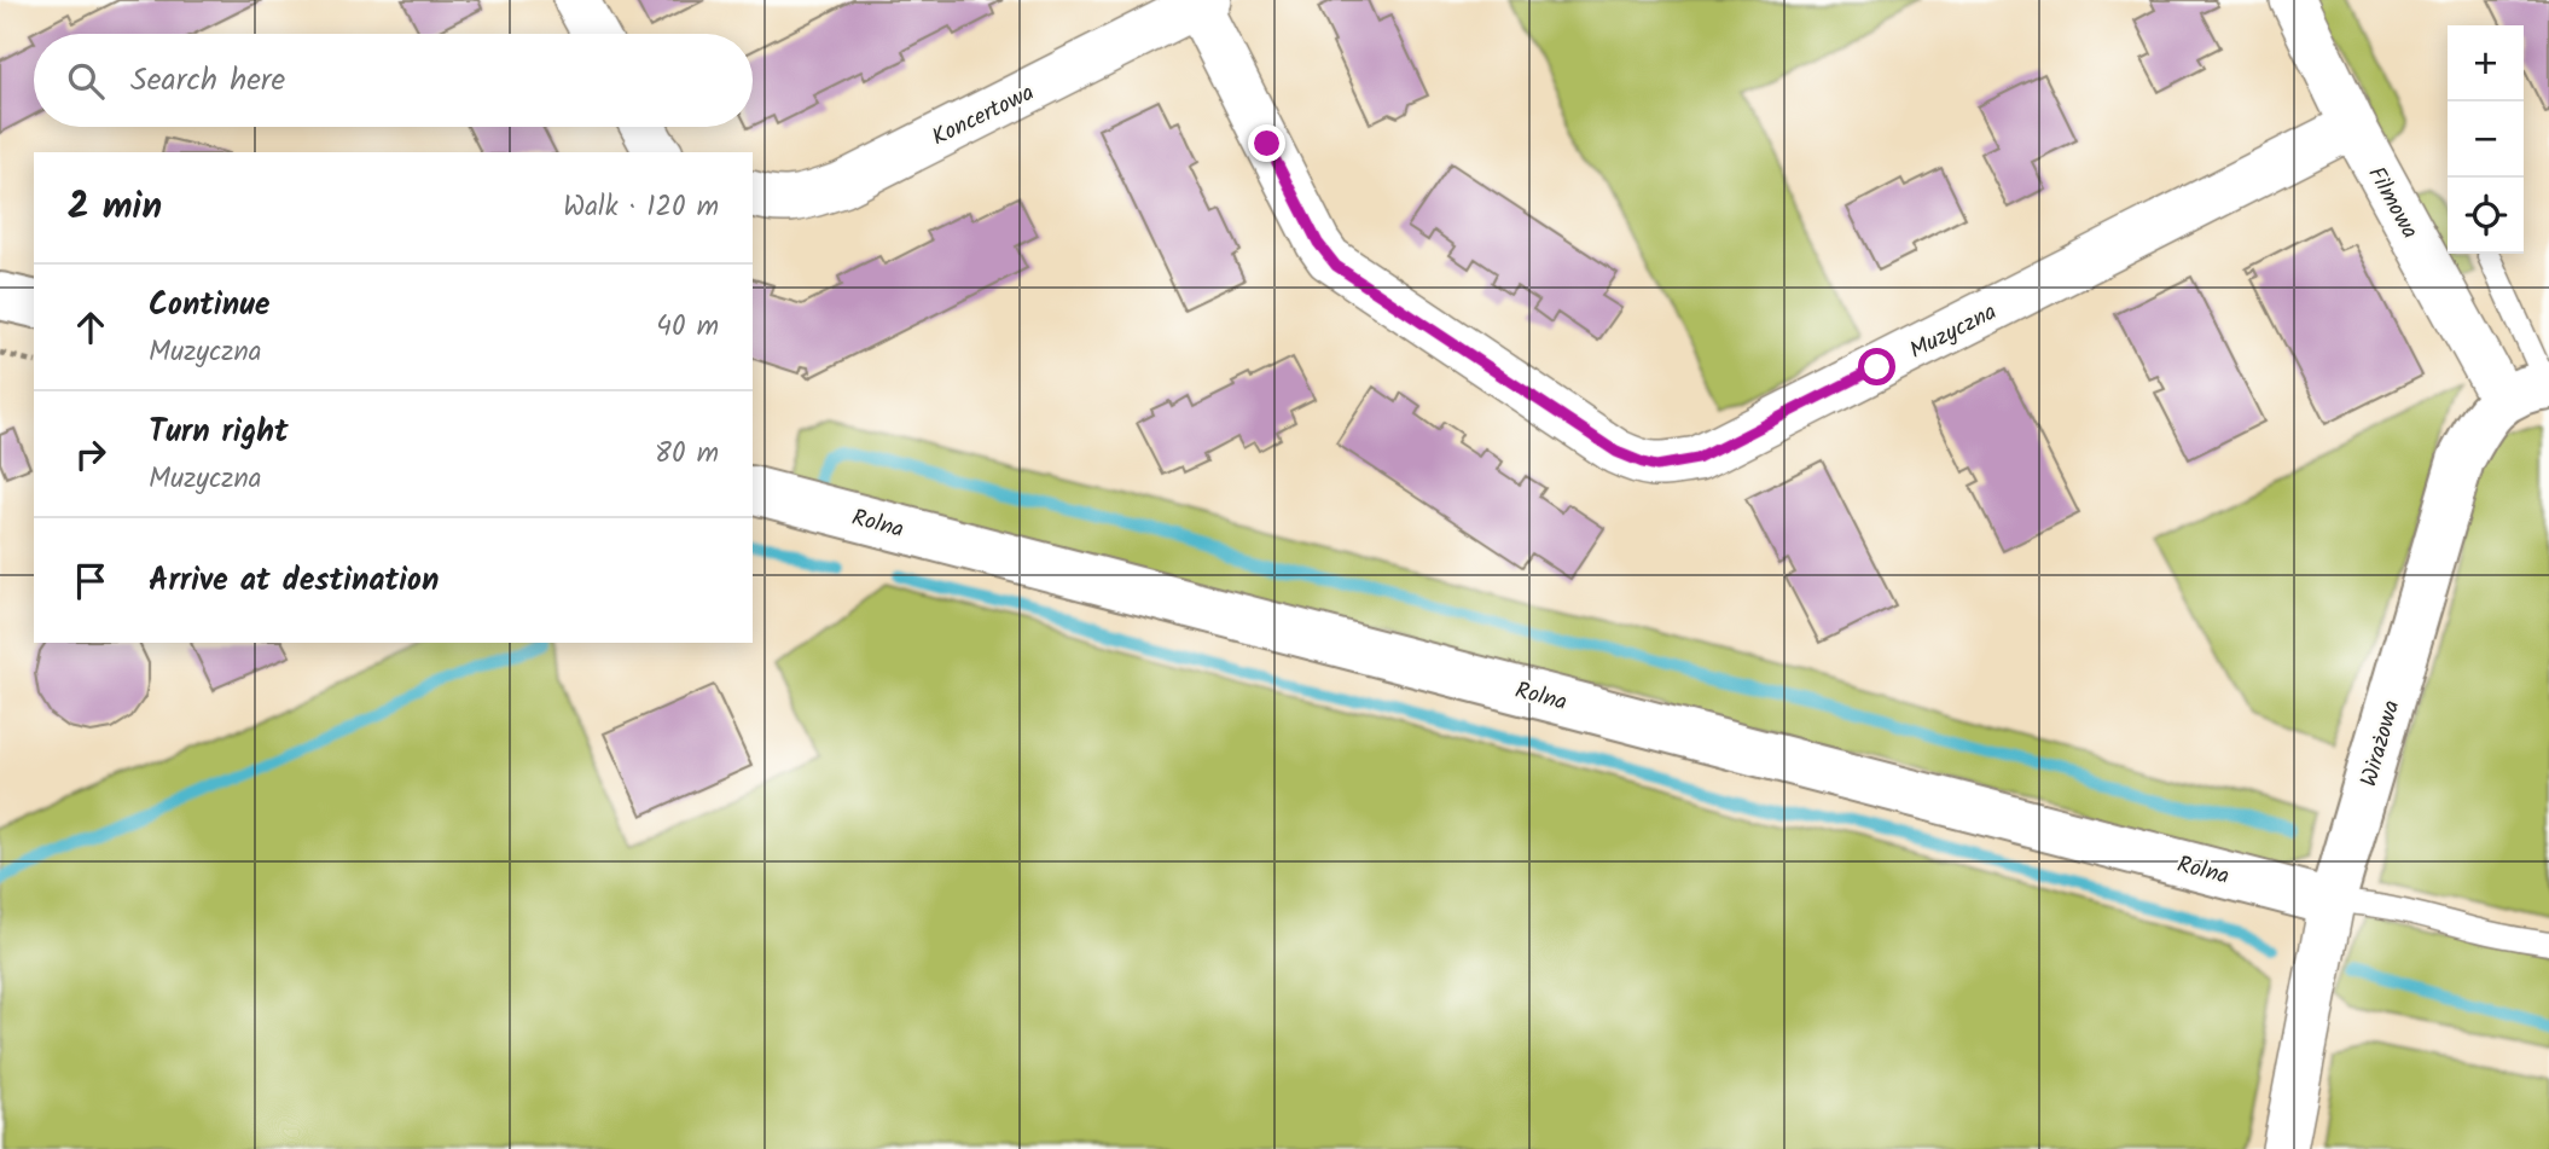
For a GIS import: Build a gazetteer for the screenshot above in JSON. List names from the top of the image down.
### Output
{
  "streets": {
    "street": [
      "Koncertowa",
      "Filmowa",
      "Muzyczna",
      "Rolna",
      "Wirażowa"
    ]
  },
  "crossings": [
    ["Koncertowa", "Muzyczna"],
    ["Filmowa", "Muzyczna"],
    ["Filmowa", "Wirażowa"],
    ["Rolna", "Wirażowa"]
  ],
  "page": {
    "map_buttons": ["+", "−"],
    "search": "Search here",
    "heading": ["2 min", "Walk · 120 m"],
    "list": [
      ["Continue", "Muzyczna", "40 m"],
      ["Turn right", "Muzyczna", "80 m"],
      "Arrive at destination"
    ]
  }
}
